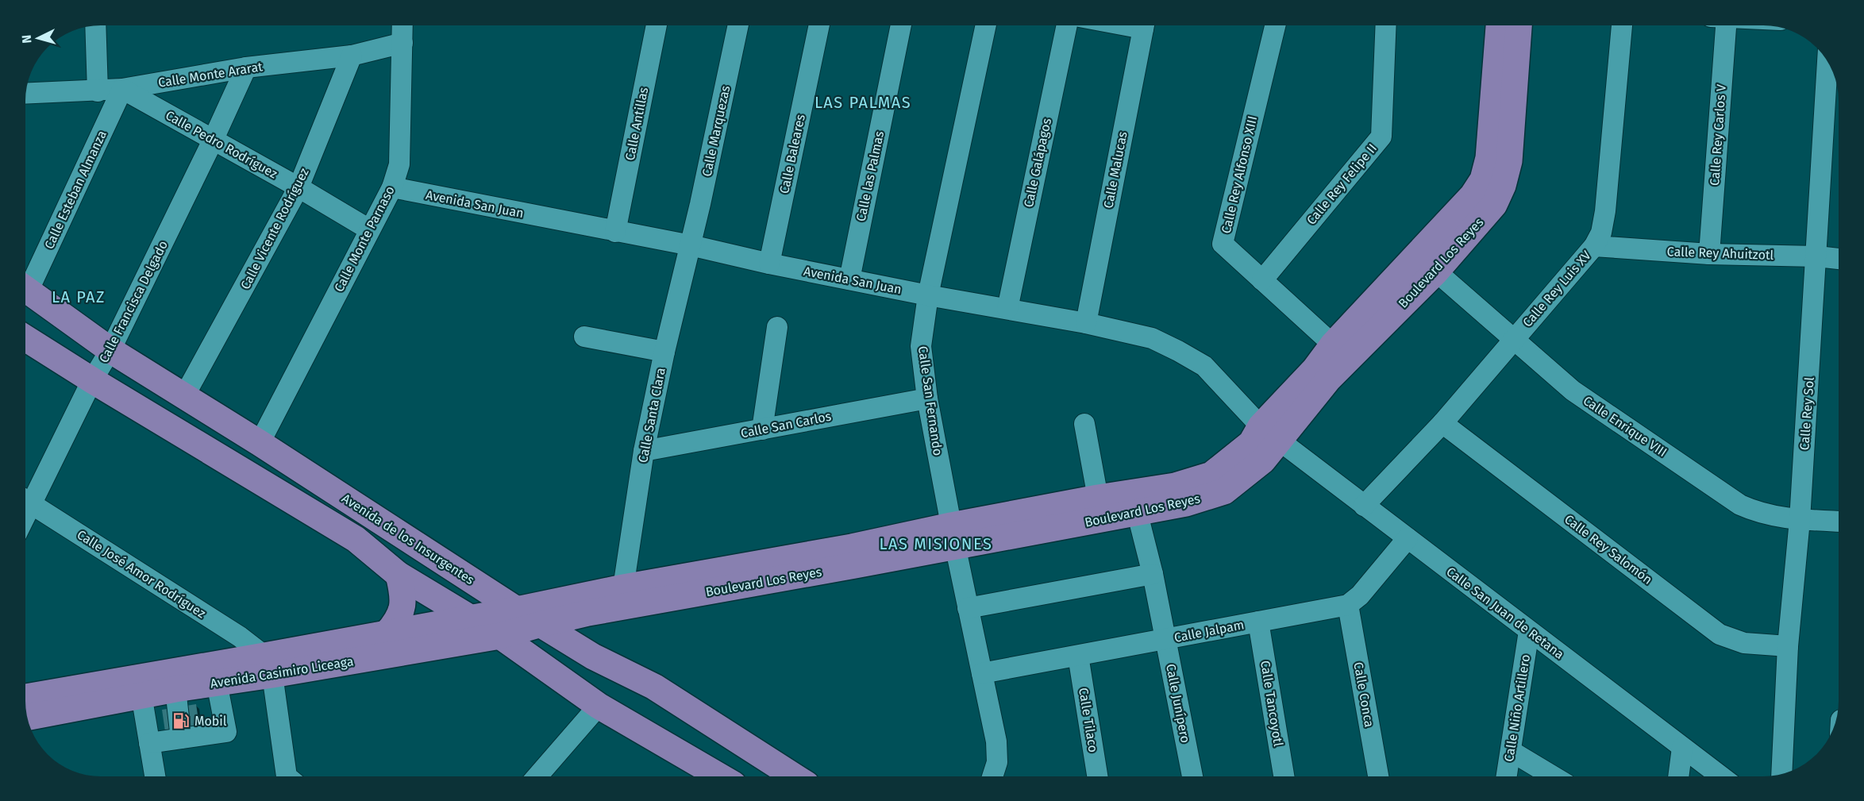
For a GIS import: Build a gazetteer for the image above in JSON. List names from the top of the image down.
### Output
{
  "streets": {
    "main road": ["Boulevard Los Reyes", "Avenida de los Insurgentes", "Avenida Casimiro Liceaga"],
    "street": [
      "Calle Monte Ararat",
      "Calle Antillas",
      "Calle Marquezas",
      "Calle Rey Carlos V",
      "Calle Pedro Rodríguez",
      "Calle Baleares",
      "Calle Galápagos",
      "Calle Malucas",
      "Calle Rey Alfonso XIII",
      "Calle las Palmas",
      "Calle Rey Felipe II",
      "Calle Esteban Almanza",
      "Avenida San Juan",
      "Calle Vicente Rodríguez",
      "Calle Monte Parnaso",
      "Calle Rey Ahuitzotl",
      "Calle Rey Luis XV",
      "Calle Francisca Delgado",
      "Calle San Fernando",
      "Calle Rey Sol",
      "Calle Santa Clara",
      "Calle San Carlos",
      "Calle Enrique VIII",
      "Calle Rey Salomón",
      "Calle José Amor Rodríguez",
      "Calle San Juan de Retana",
      "Calle Jalpam",
      "Calle Conca",
      "Calle Junípero",
      "Calle Tancoyotl",
      "Calle Niño Artillero",
      "Calle Tilaco"
    ]
  },
  "crossings": [
    ["Calle Monte Ararat", "Calle Pedro Rodríguez"],
    ["Calle Monte Ararat", "Calle Esteban Almanza"],
    ["Calle Monte Ararat", "Calle Vicente Rodríguez"],
    ["Calle Monte Ararat", "Calle Monte Parnaso"],
    ["Calle Monte Ararat", "Calle Francisca Delgado"],
    ["Calle Antillas", "Avenida San Juan"],
    ["Calle Marquezas", "Avenida San Juan"],
    ["Calle Marquezas", "Calle Santa Clara"],
    ["Calle Rey Carlos V", "Calle Rey Ahuitzotl"],
    ["Calle Pedro Rodríguez", "Calle Esteban Almanza"],
    ["Calle Pedro Rodríguez", "Calle Vicente Rodríguez"],
    ["Calle Pedro Rodríguez", "Calle Monte Parnaso"],
    ["Calle Pedro Rodríguez", "Calle Francisca Delgado"],
    ["Calle Baleares", "Avenida San Juan"],
    ["Calle Galápagos", "Avenida San Juan"],
    ["Calle Malucas", "Avenida San Juan"],
    ["Calle Rey Alfonso XIII", "Calle Rey Felipe II"],
    ["Calle Rey Alfonso XIII", "Boulevard Los Reyes"],
    ["Calle las Palmas", "Avenida San Juan"],
    ["Avenida San Juan", "Calle Monte Parnaso"],
    ["Avenida San Juan", "Boulevard Los Reyes"],
    ["Avenida San Juan", "Calle San Fernando"],
    ["Avenida San Juan", "Calle Santa Clara"],
    ["Avenida San Juan", "Calle San Juan de Retana"],
    ["Calle Vicente Rodríguez", "Avenida de los Insurgentes"],
    ["Calle Monte Parnaso", "Avenida de los Insurgentes"],
    ["Calle Rey Ahuitzotl", "Calle Rey Luis XV"],
    ["Calle Rey Ahuitzotl", "Calle Rey Sol"],
    ["Boulevard Los Reyes", "Calle San Fernando"],
    ["Boulevard Los Reyes", "Calle Santa Clara"],
    ["Boulevard Los Reyes", "Calle Enrique VIII"],
    ["Boulevard Los Reyes", "Avenida de los Insurgentes"],
    ["Boulevard Los Reyes", "Calle San Juan de Retana"],
    ["Boulevard Los Reyes", "Avenida Casimiro Liceaga"],
    ["Boulevard Los Reyes", "Calle Junípero"],
    ["Calle Rey Luis XV", "Calle Enrique VIII"],
    ["Calle Rey Luis XV", "Calle Rey Salomón"],
    ["Calle Rey Luis XV", "Calle San Juan de Retana"],
    ["Calle Francisca Delgado", "Avenida de los Insurgentes"],
    ["Calle San Fernando", "Calle San Carlos"],
    ["Calle San Fernando", "Calle Jalpam"],
    ["Calle Rey Sol", "Calle Enrique VIII"],
    ["Calle Rey Sol", "Calle Rey Salomón"],
    ["Calle Santa Clara", "Calle San Carlos"],
    ["Avenida de los Insurgentes", "Avenida Casimiro Liceaga"],
    ["Calle José Amor Rodríguez", "Avenida Casimiro Liceaga"],
    ["Calle San Juan de Retana", "Calle Niño Artillero"],
    ["Calle Jalpam", "Calle Conca"],
    ["Calle Jalpam", "Calle Junípero"],
    ["Calle Jalpam", "Calle Tancoyotl"],
    ["Calle Jalpam", "Calle Tilaco"]
  ],
  "districts": ["LAS PALMAS", "LA PAZ", "LAS MISIONES"],
  "places": {
    "fuel station": ["Mobil"]
  },
  "north": "left"
}
